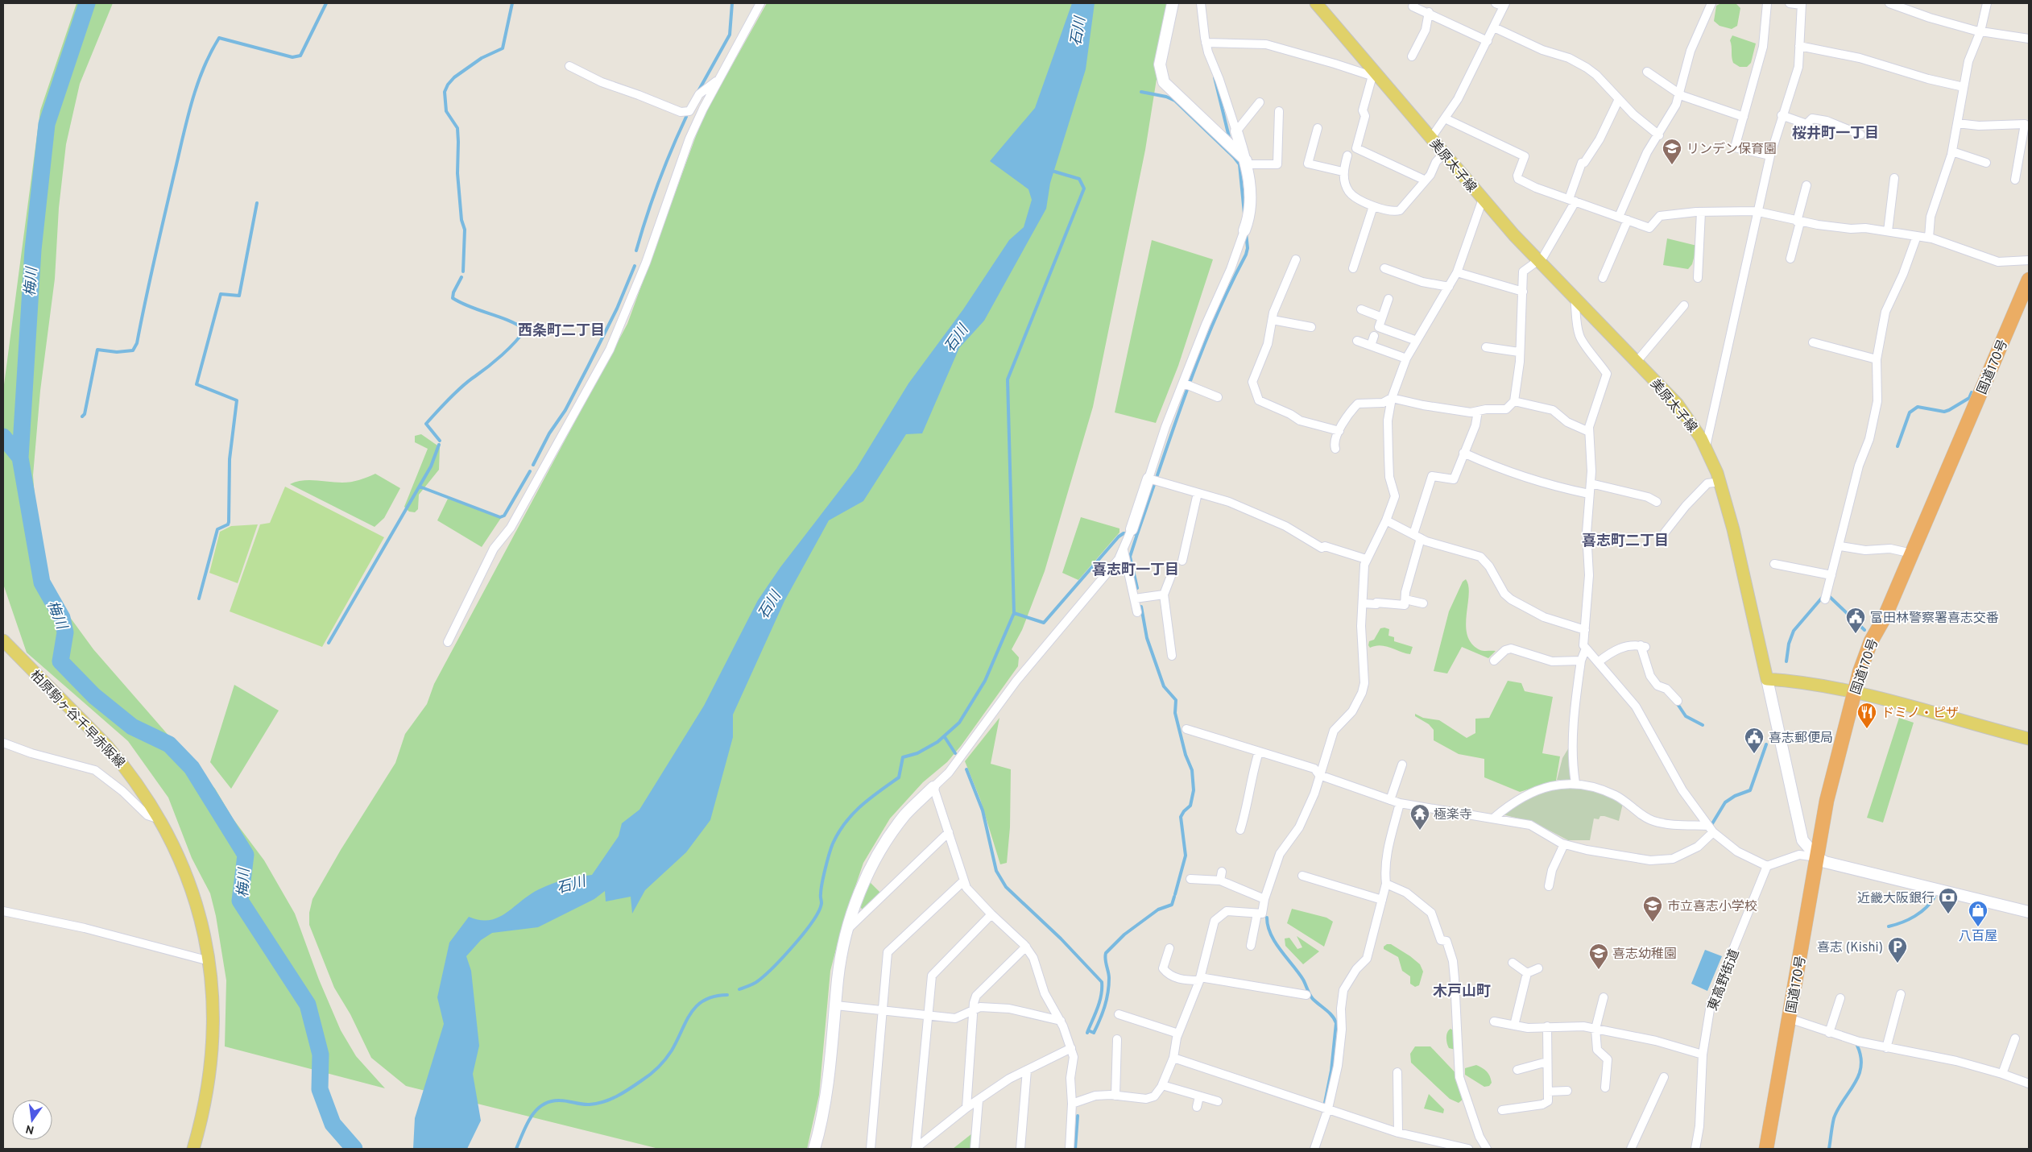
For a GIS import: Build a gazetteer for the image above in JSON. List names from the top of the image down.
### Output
{
  "streets": {
    "highway": ["国道170号"],
    "main road": ["美原太子線", "柏原駒ヶ谷千早赤阪線"],
    "street": ["東高野街道"]
  },
  "districts": [
    "桜井町一丁目",
    "西条町二丁目",
    "喜志町二丁目",
    "喜志町一丁目",
    "木戸山町"
  ],
  "water": ["石川", "梅川"],
  "places": {
    "school or university": ["リンデン保育園", "市立喜志小学校", "喜志幼稚園"],
    "public building": ["富田林警察署喜志交番", "喜志郵便局"],
    "restaurant": ["ドミノ・ピザ"],
    "temple": ["極楽寺"],
    "bank": ["近畿大阪銀行"],
    "shop": ["八百屋"],
    "parking": ["喜志 (Kishi)"]
  },
  "north": "bottom"
}
